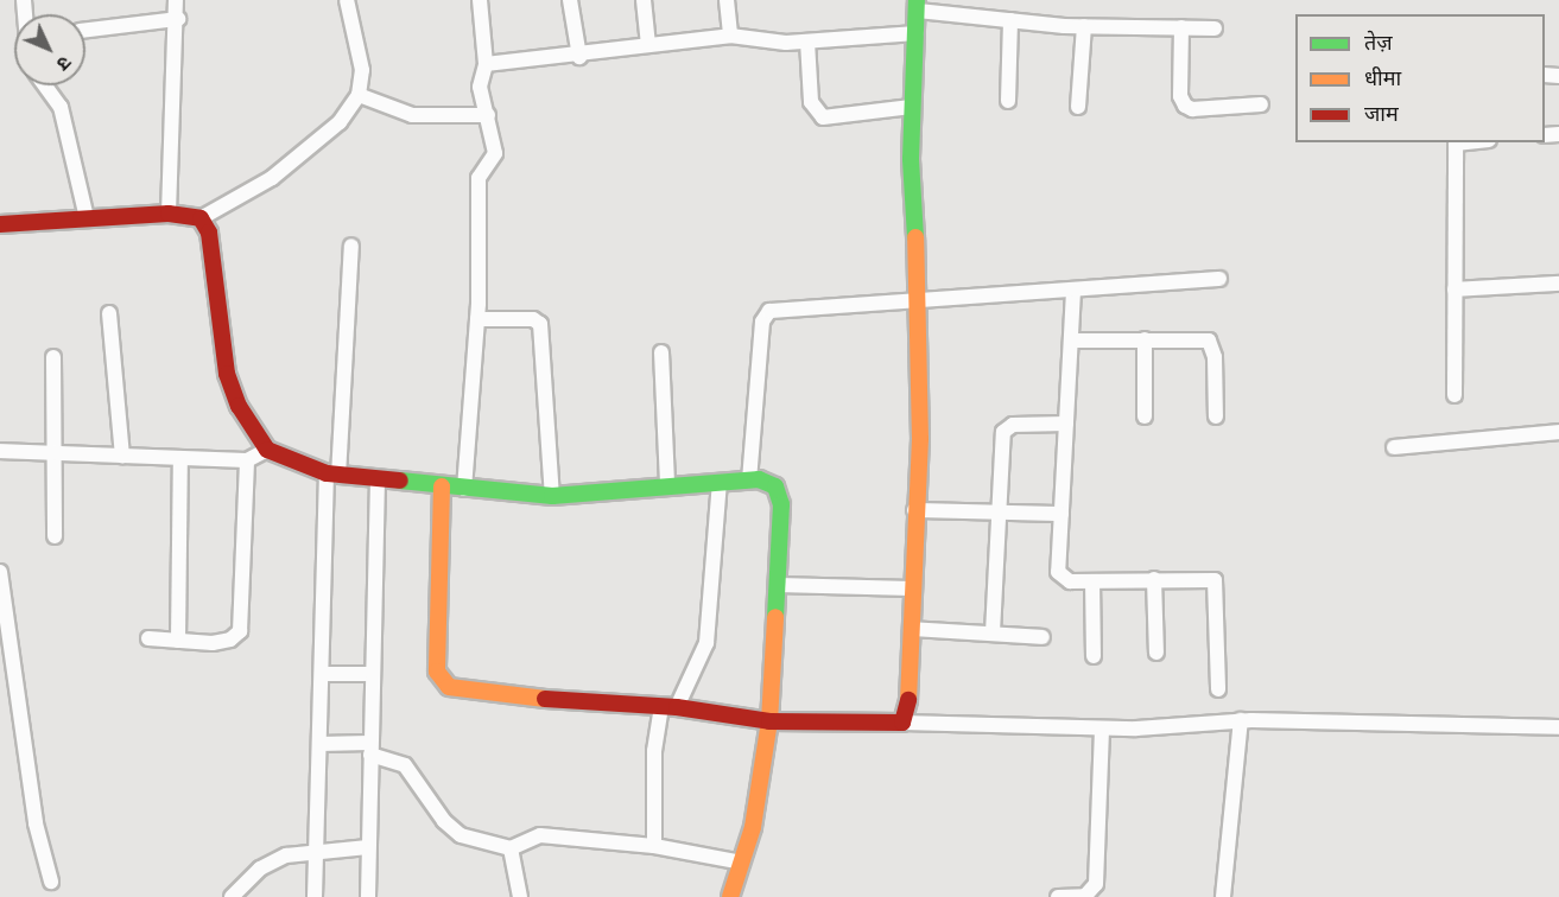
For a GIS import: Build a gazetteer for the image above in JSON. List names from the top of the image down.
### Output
{
  "legend": ["तेज़", "धीमा", "जाम"],
  "north": "bottom right"
}
